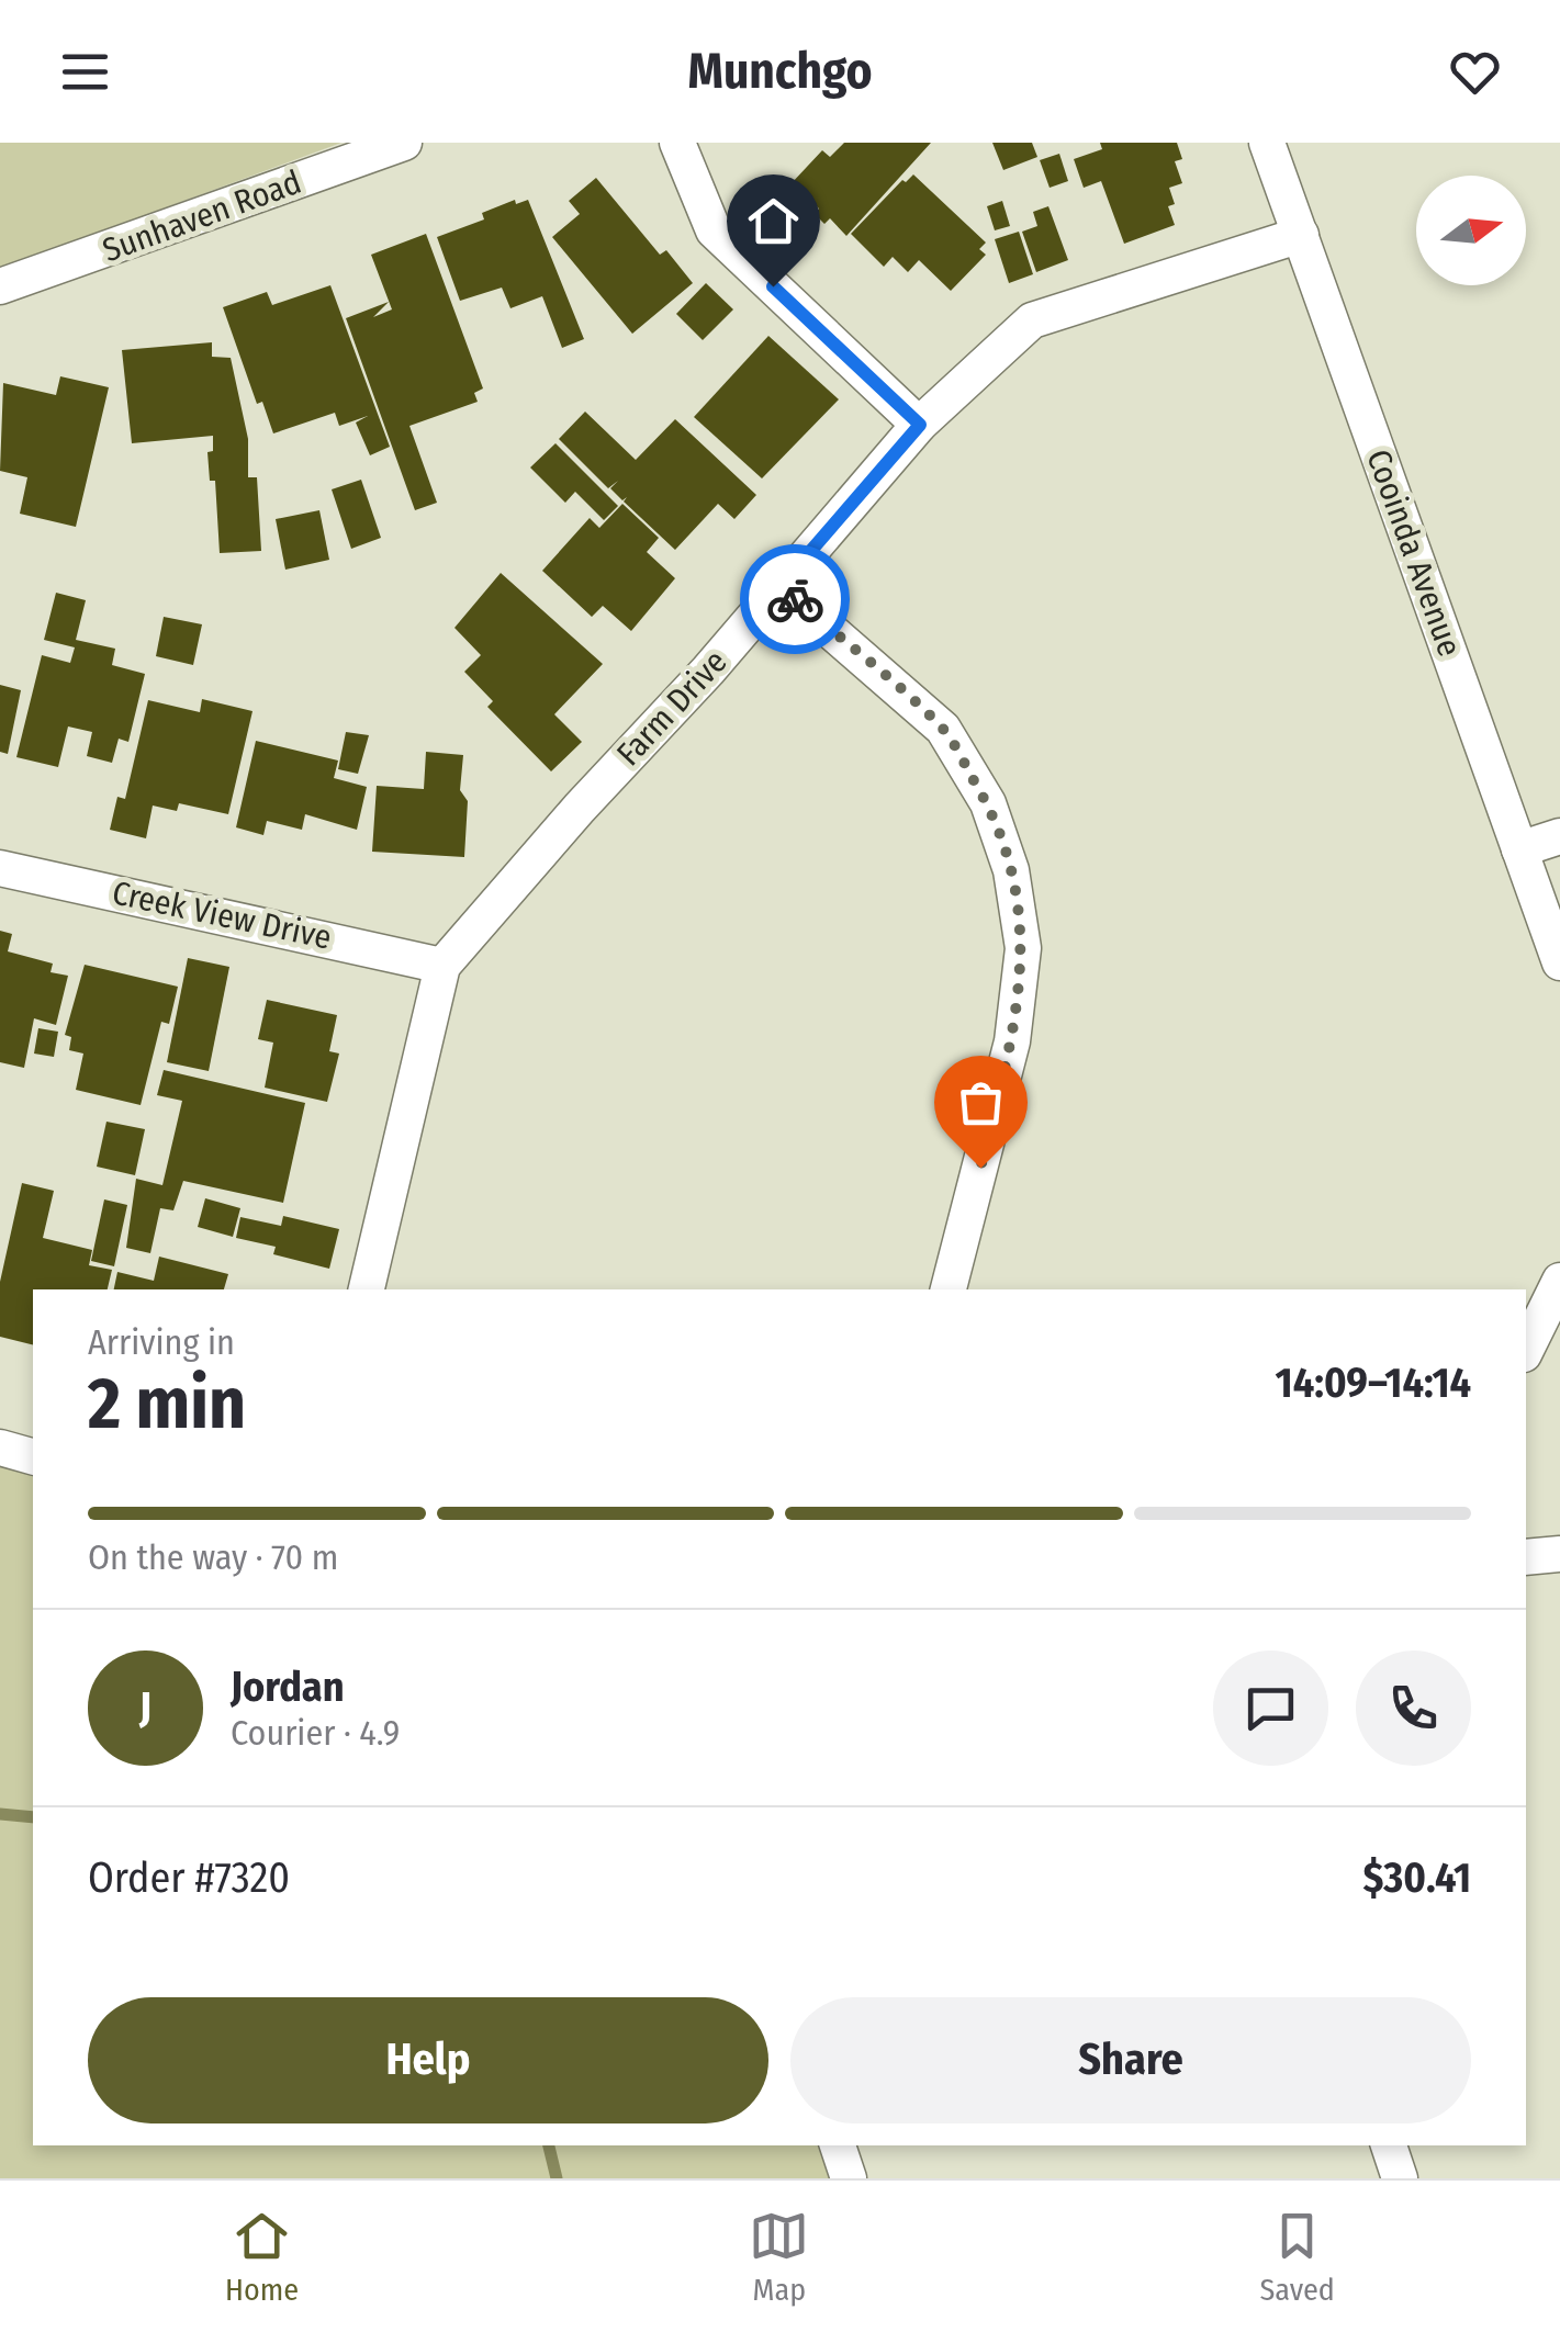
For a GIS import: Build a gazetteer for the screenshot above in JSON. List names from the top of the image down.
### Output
{
  "streets": {
    "street": [
      "Sunhaven Road",
      "Cooinda Avenue",
      "Farm Drive",
      "Creek View Drive"
    ]
  },
  "crossings": [
    ["Cooinda Avenue", "Farm Drive"],
    ["Farm Drive", "Creek View Drive"]
  ],
  "north": "right",
  "page": {
    "header": "Munchgo",
    "heading": ["2 min", "Arriving in", "14:09–14:14"],
    "panel": [
      "Jordan",
      "Courier · 4.9",
      "Order #7320",
      "$30.41"
    ],
    "bar": "On the way · 70 m",
    "round": "J",
    "buttons": ["Help", "Share"],
    "tabs": ["Home", "Map", "Saved"]
  }
}
